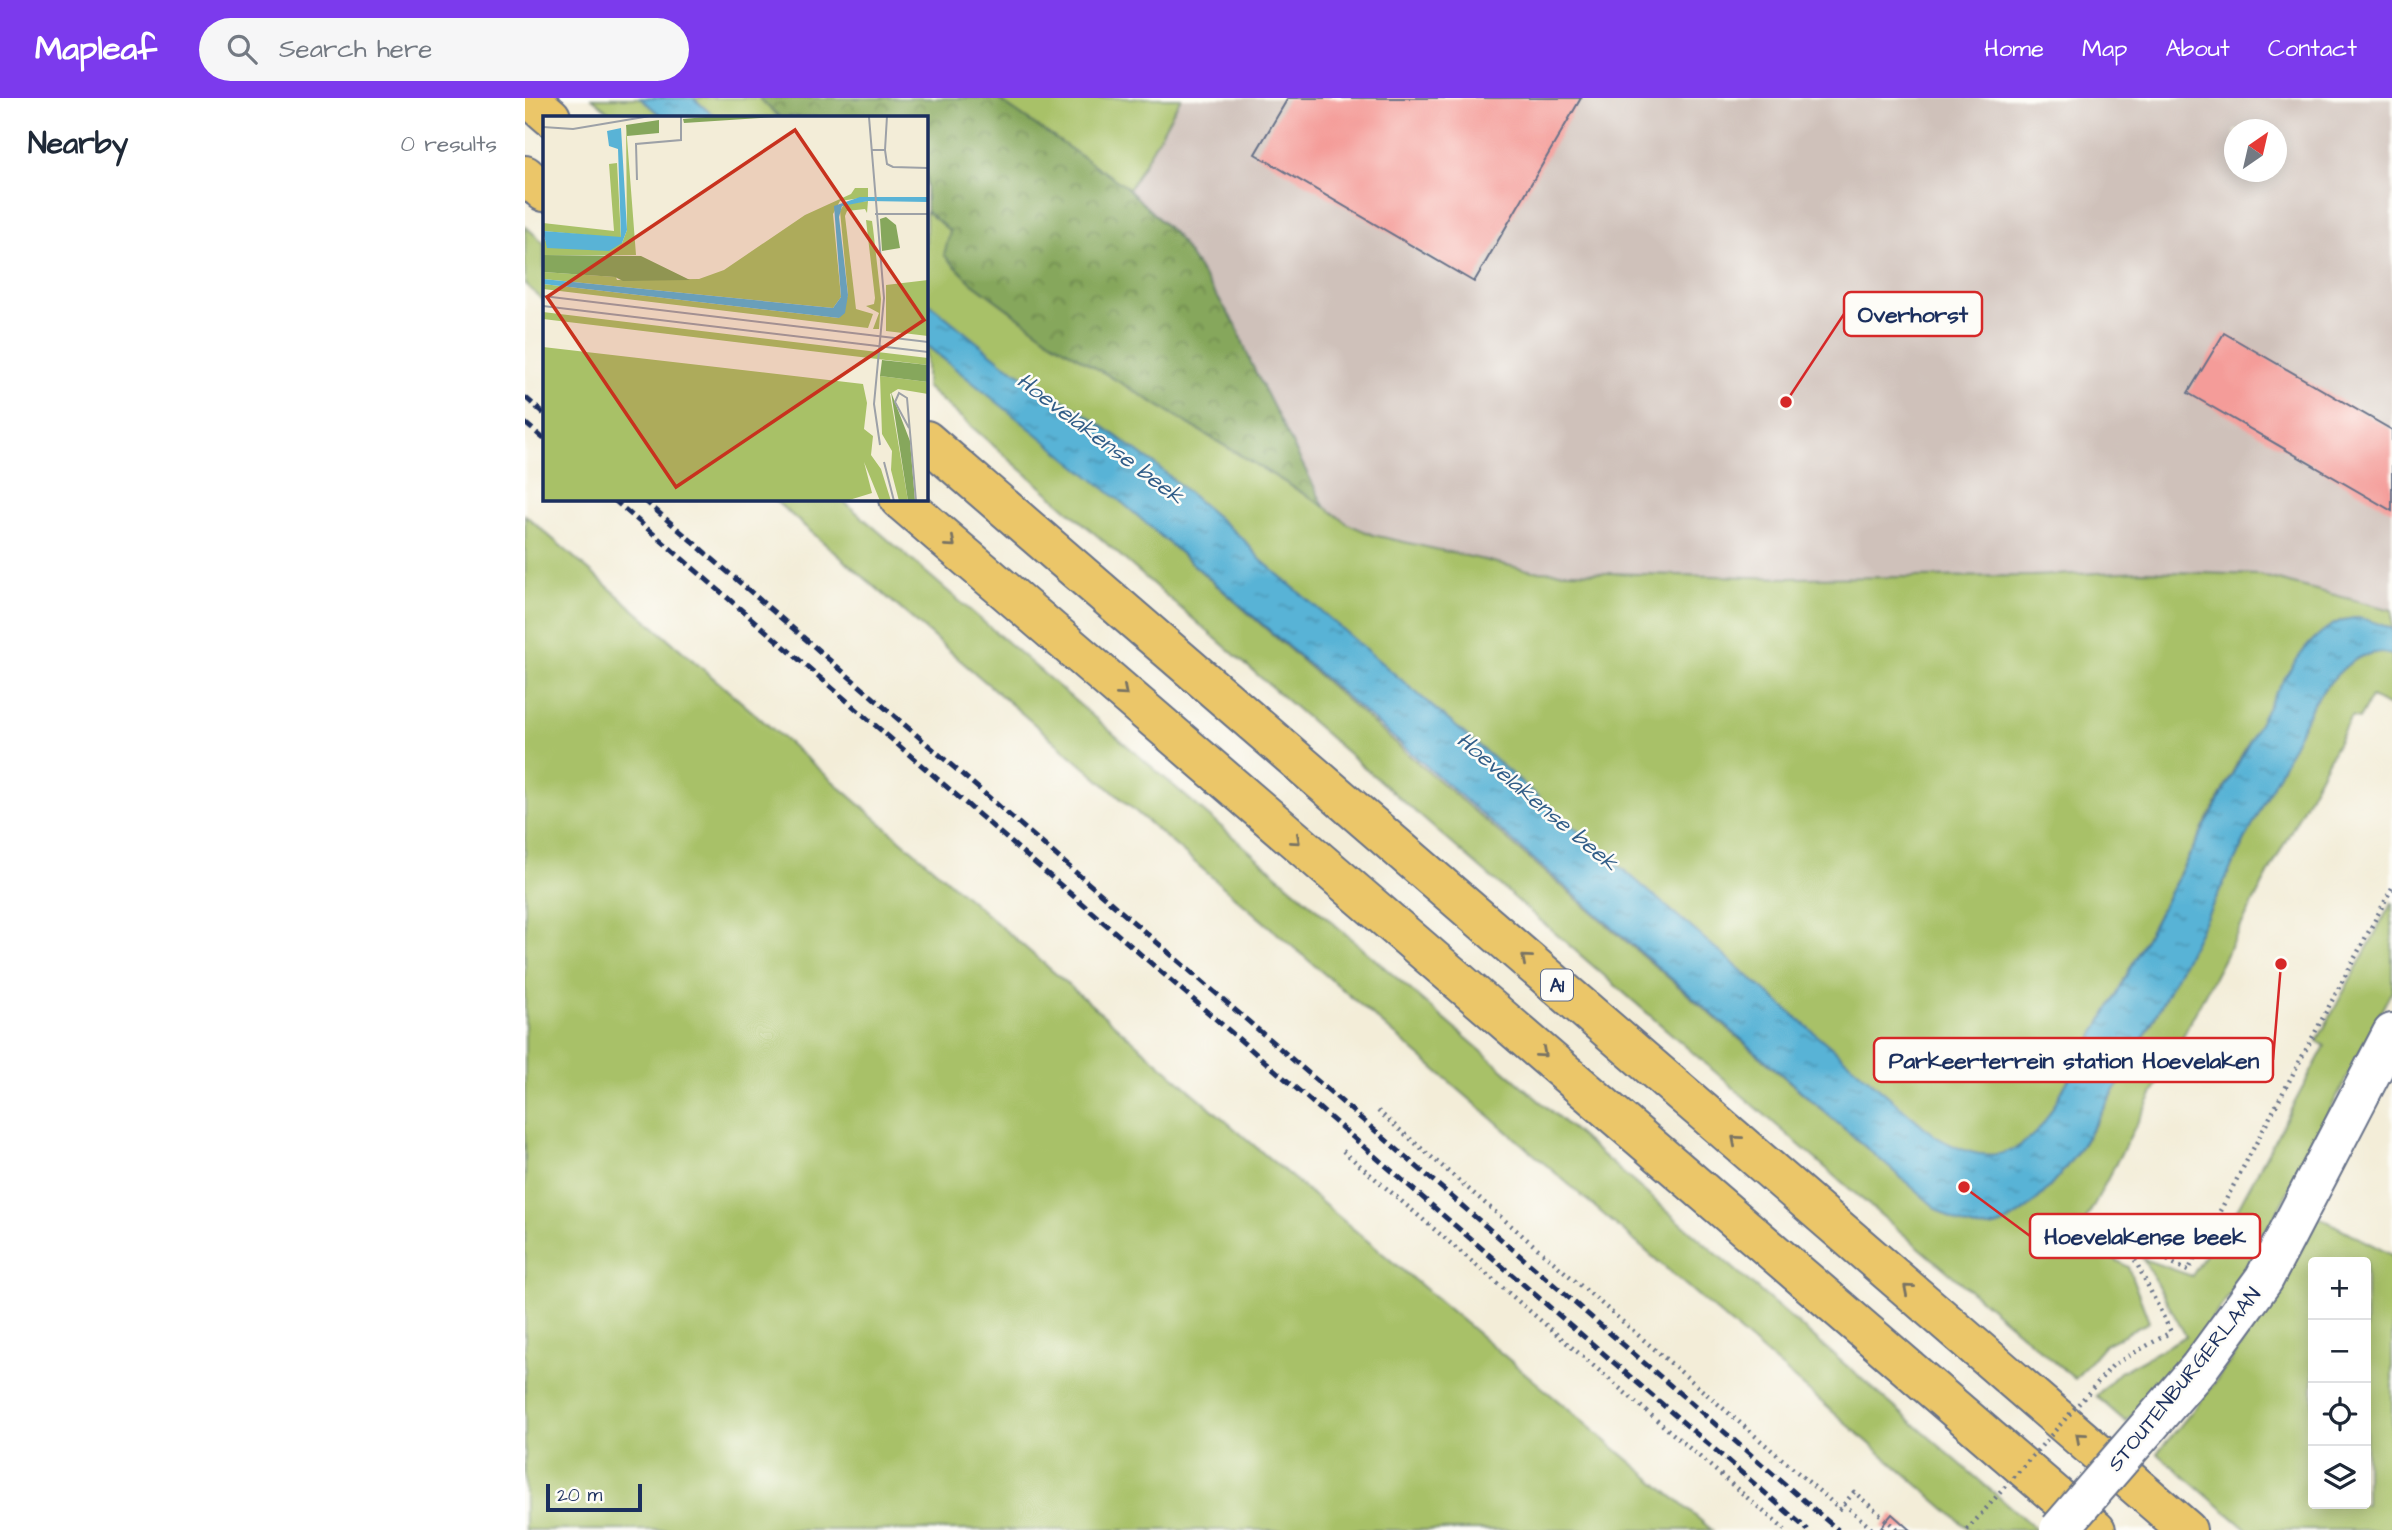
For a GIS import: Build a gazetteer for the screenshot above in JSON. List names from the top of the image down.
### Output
{
  "streets": {
    "highway": ["A1"],
    "street": ["STOUTENBURGERLAAN"]
  },
  "water": ["Hoevelakense beek"],
  "places": ["Overhorst", "Parkeerterrein station Hoevelaken", "Hoevelakense beek"],
  "scale_bar": "20 m",
  "north": "top right",
  "page": {
    "header": "Mapleaf",
    "search": "Search here",
    "nav": [
      "Home",
      "Map",
      "About",
      "Contact"
    ],
    "heading": ["Nearby", "0 results"],
    "map_buttons": ["+", "−"],
    "scale": "20 m"
  }
}
